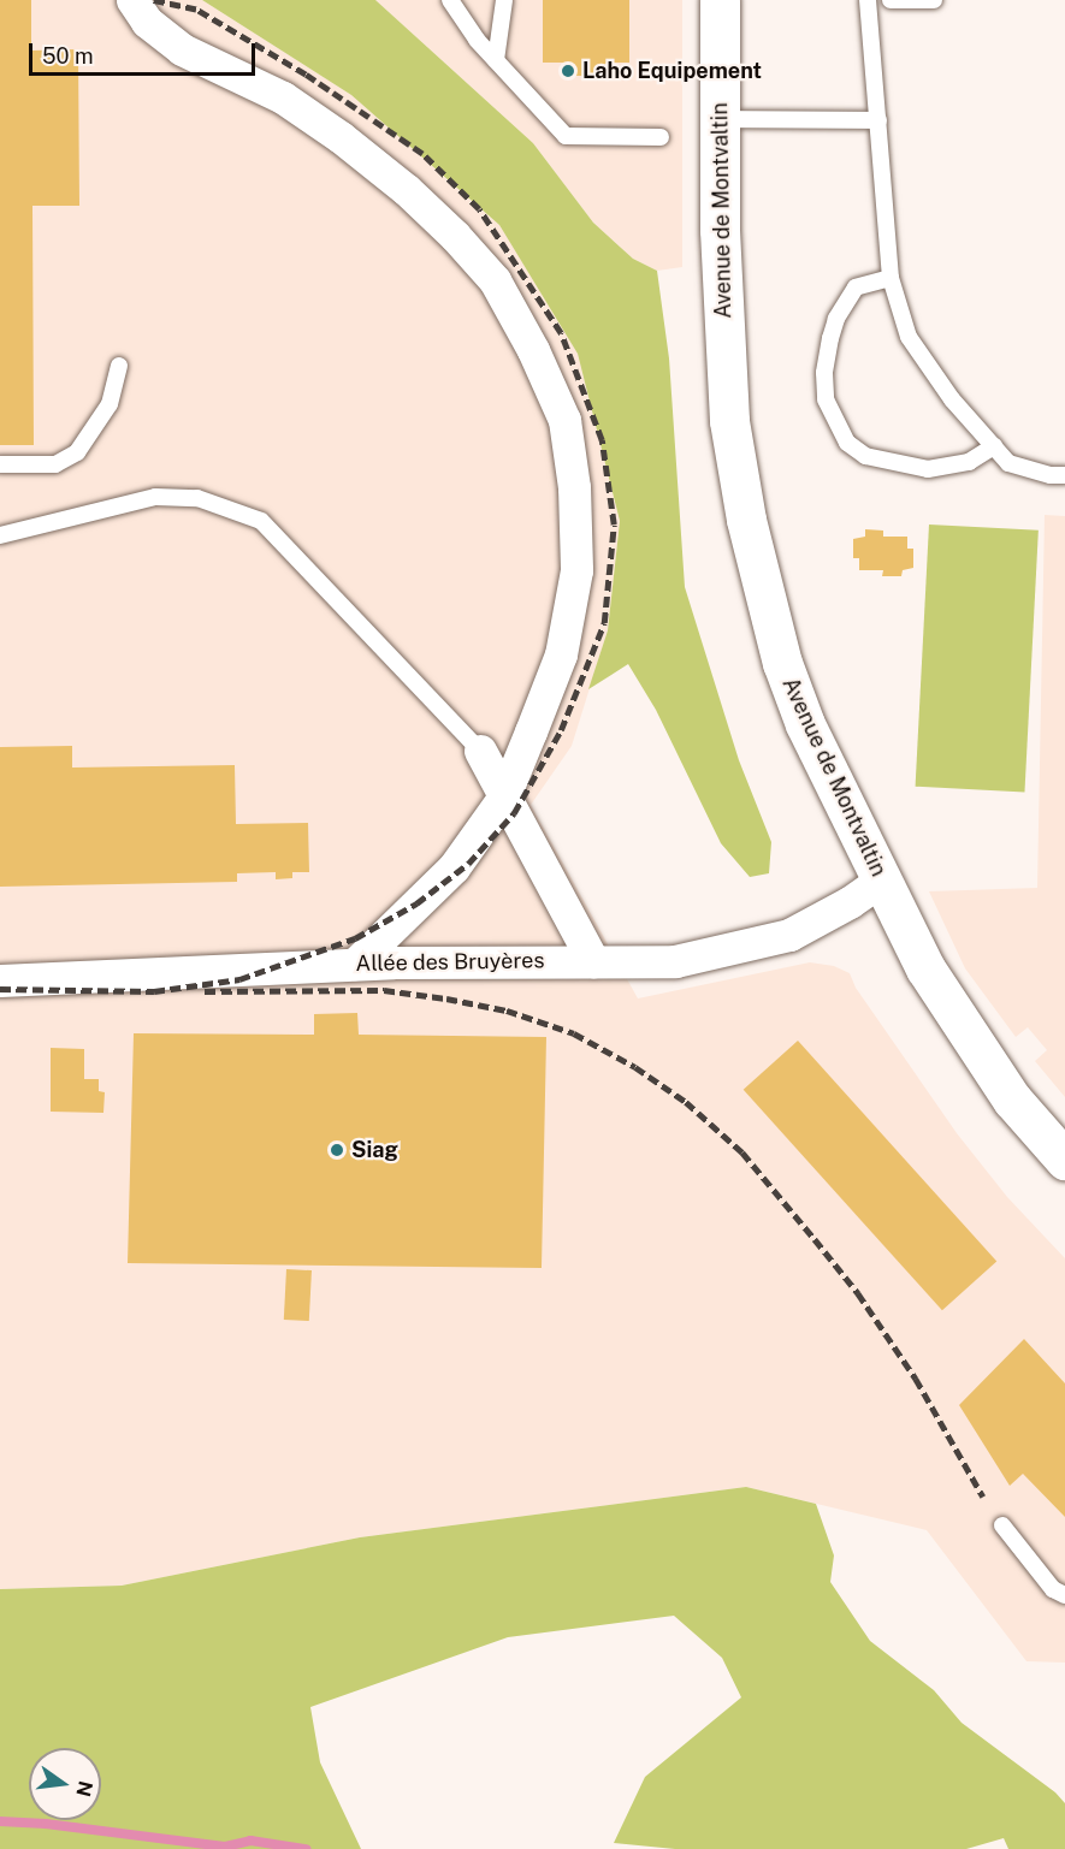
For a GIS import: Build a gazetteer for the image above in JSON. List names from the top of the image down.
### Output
{
  "streets": {
    "street": ["Avenue de Montvaltin", "Allée des Bruyères"]
  },
  "crossings": [
    ["Avenue de Montvaltin", "Allée des Bruyères"]
  ],
  "places": ["Laho Equipement", "Siag"],
  "scale_bar": "50 m",
  "north": "right"
}
